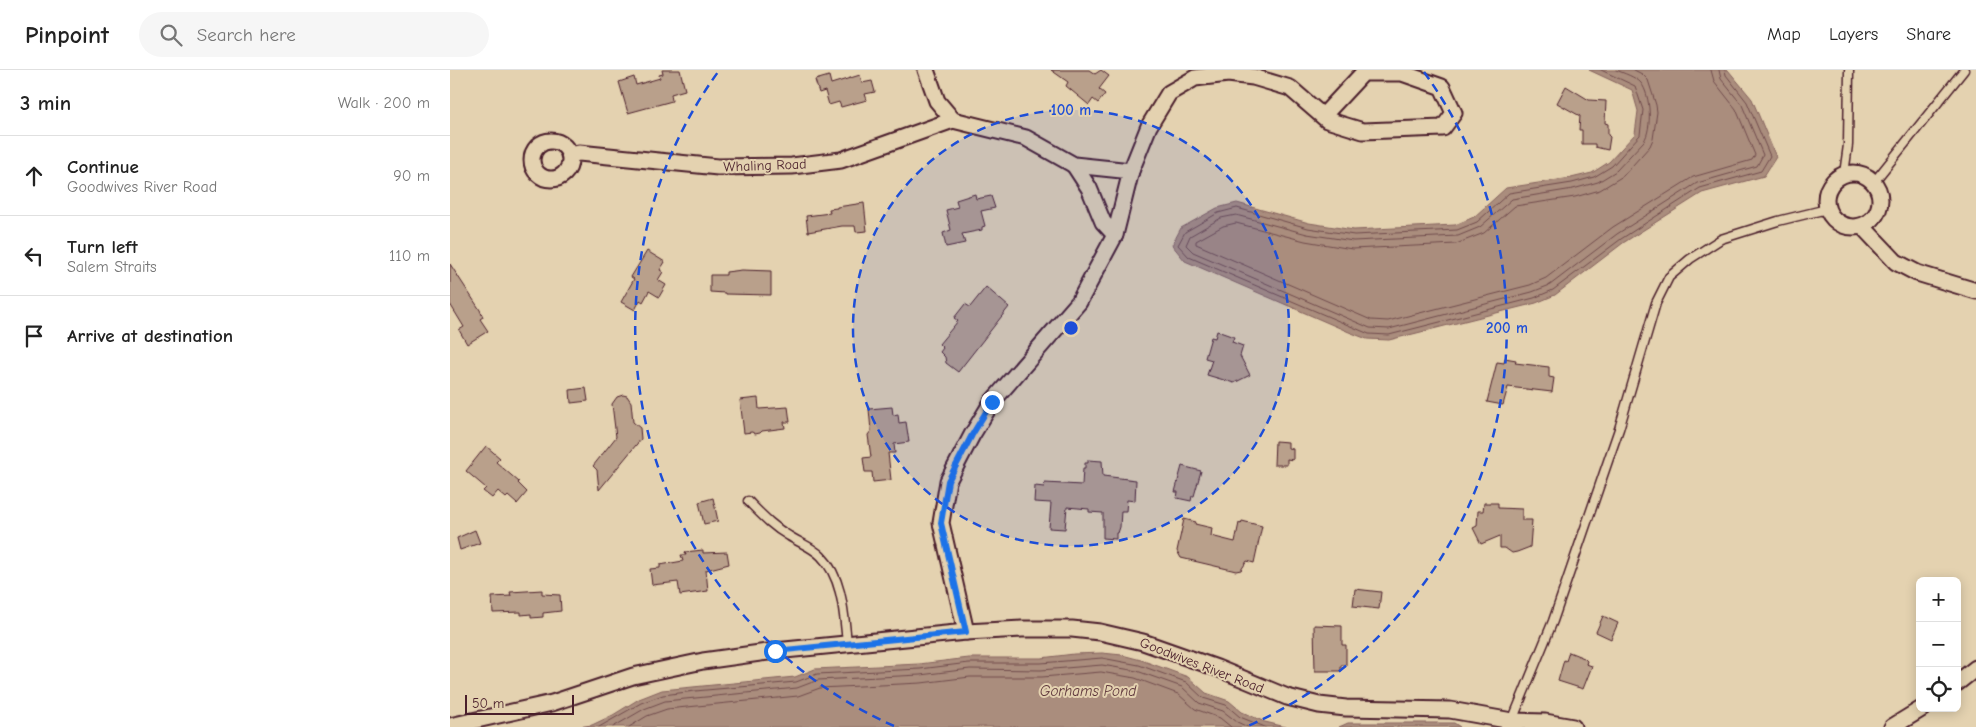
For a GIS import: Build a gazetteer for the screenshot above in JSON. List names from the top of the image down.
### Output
{
  "streets": {
    "street": ["Whaling Road", "Goodwives River Road"]
  },
  "water": ["Gorhams Pond"],
  "scale_bar": "50 m",
  "page": {
    "header": "Pinpoint",
    "search": "Search here",
    "nav": ["Map", "Layers", "Share"],
    "heading": ["3 min", "Walk · 200 m"],
    "list": [
      ["Continue", "Goodwives River Road", "90 m"],
      ["Turn left", "Salem Straits", "110 m"],
      "Arrive at destination"
    ],
    "map_buttons": ["+", "−"],
    "scale": "50 m"
  },
  "rings": ["100 m", "200 m"]
}
